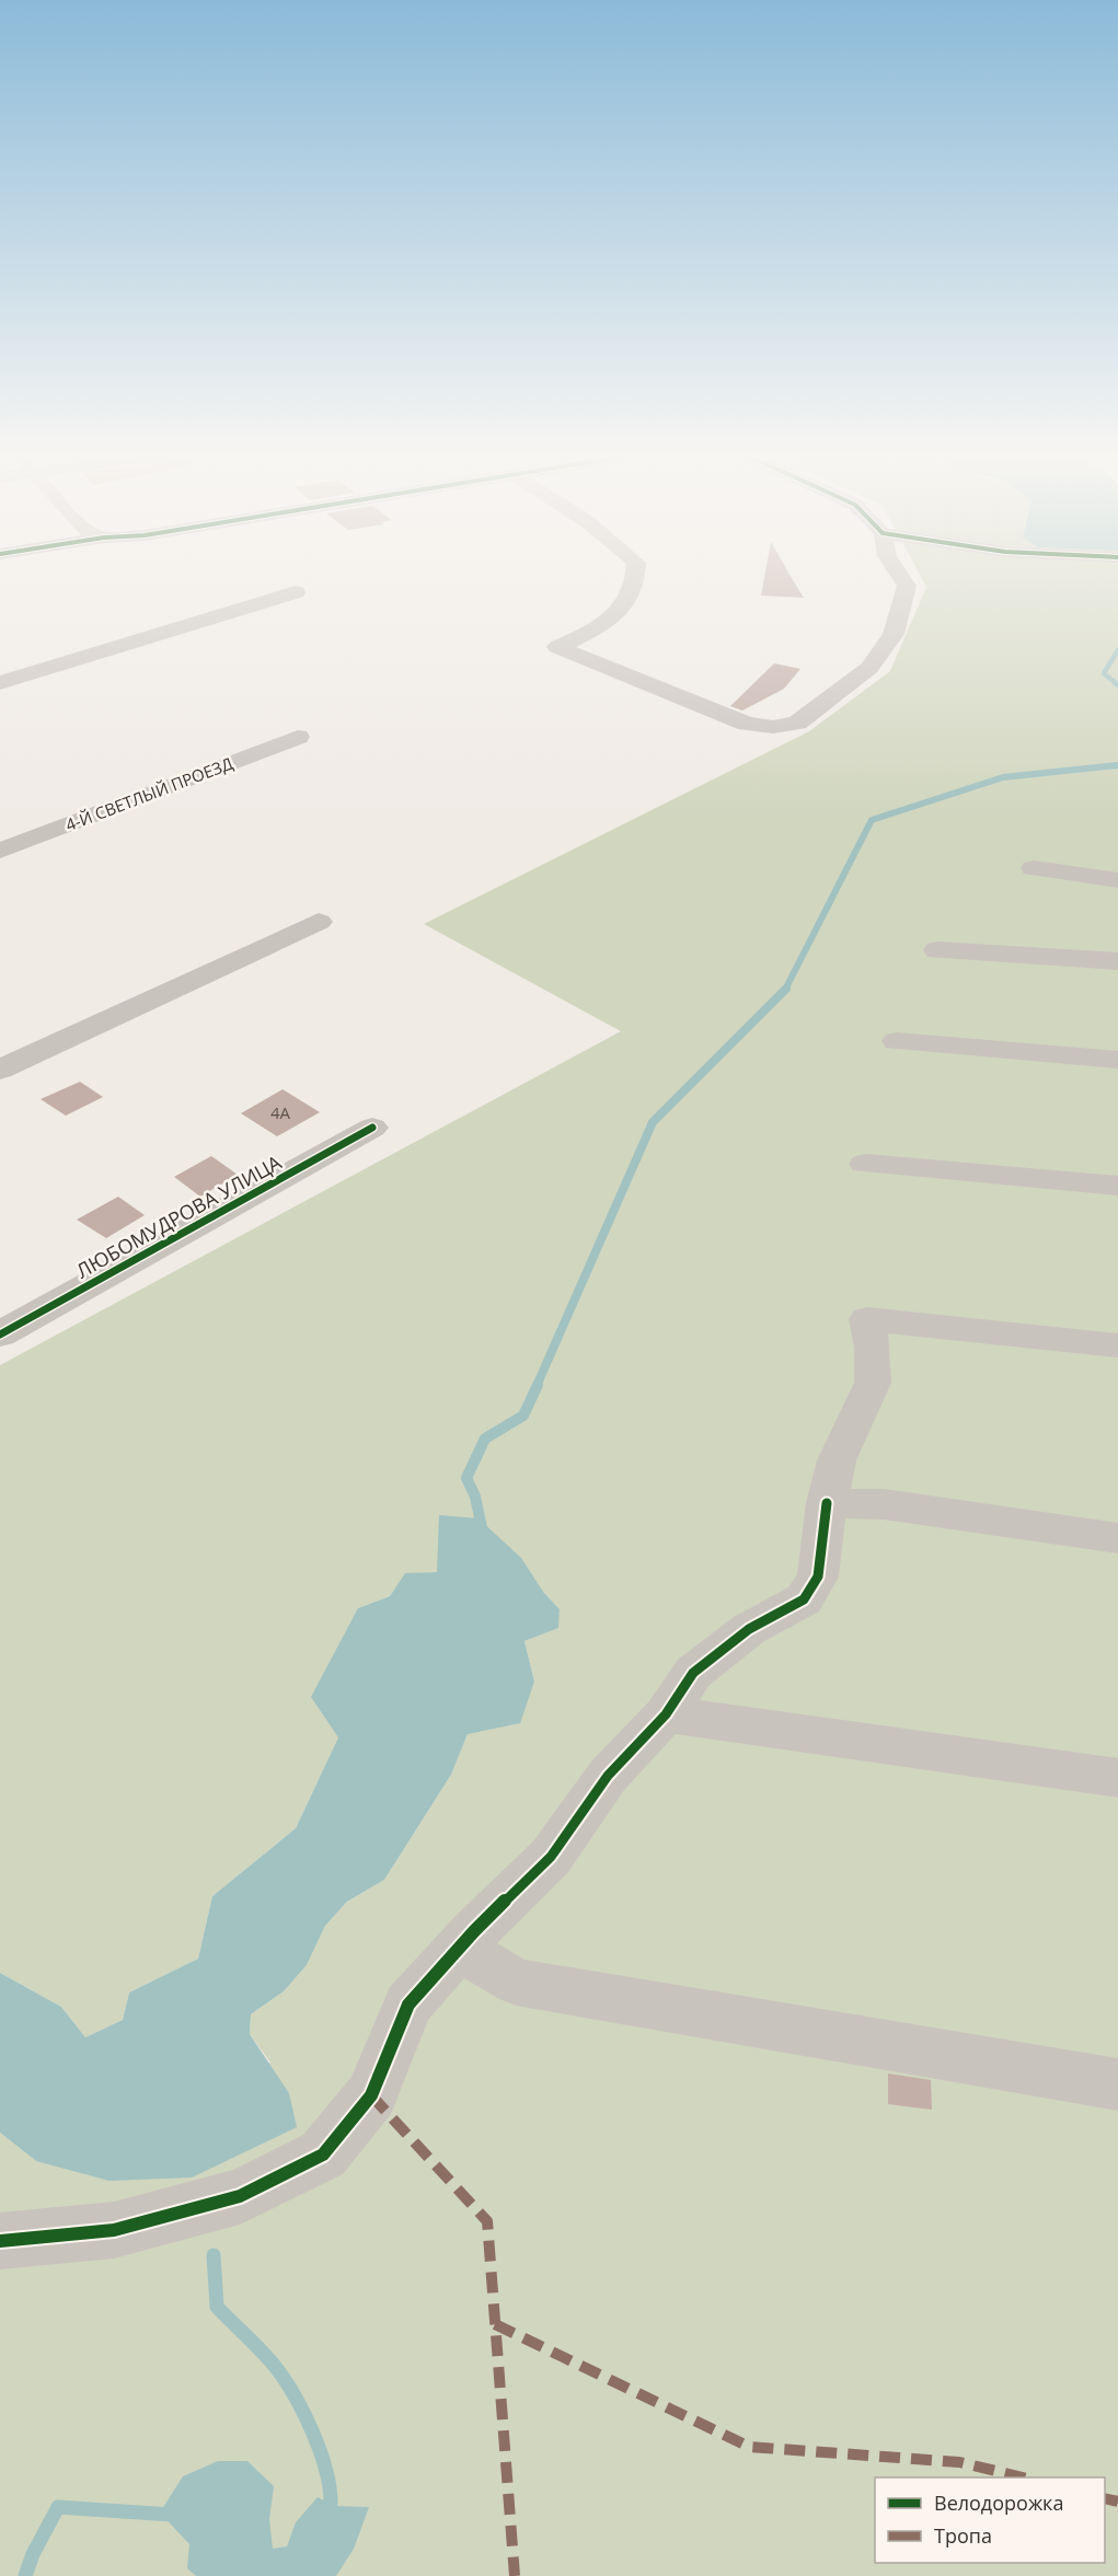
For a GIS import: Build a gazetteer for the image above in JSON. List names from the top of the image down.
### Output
{
  "streets": {
    "street": ["4-Й СВЕТЛЫЙ ПРОЕЗД", "ЛЮБОМУДРОВА УЛИЦА"]
  },
  "house_numbers": ["4А"],
  "legend": ["Велодорожка", "Тропа"]
}
